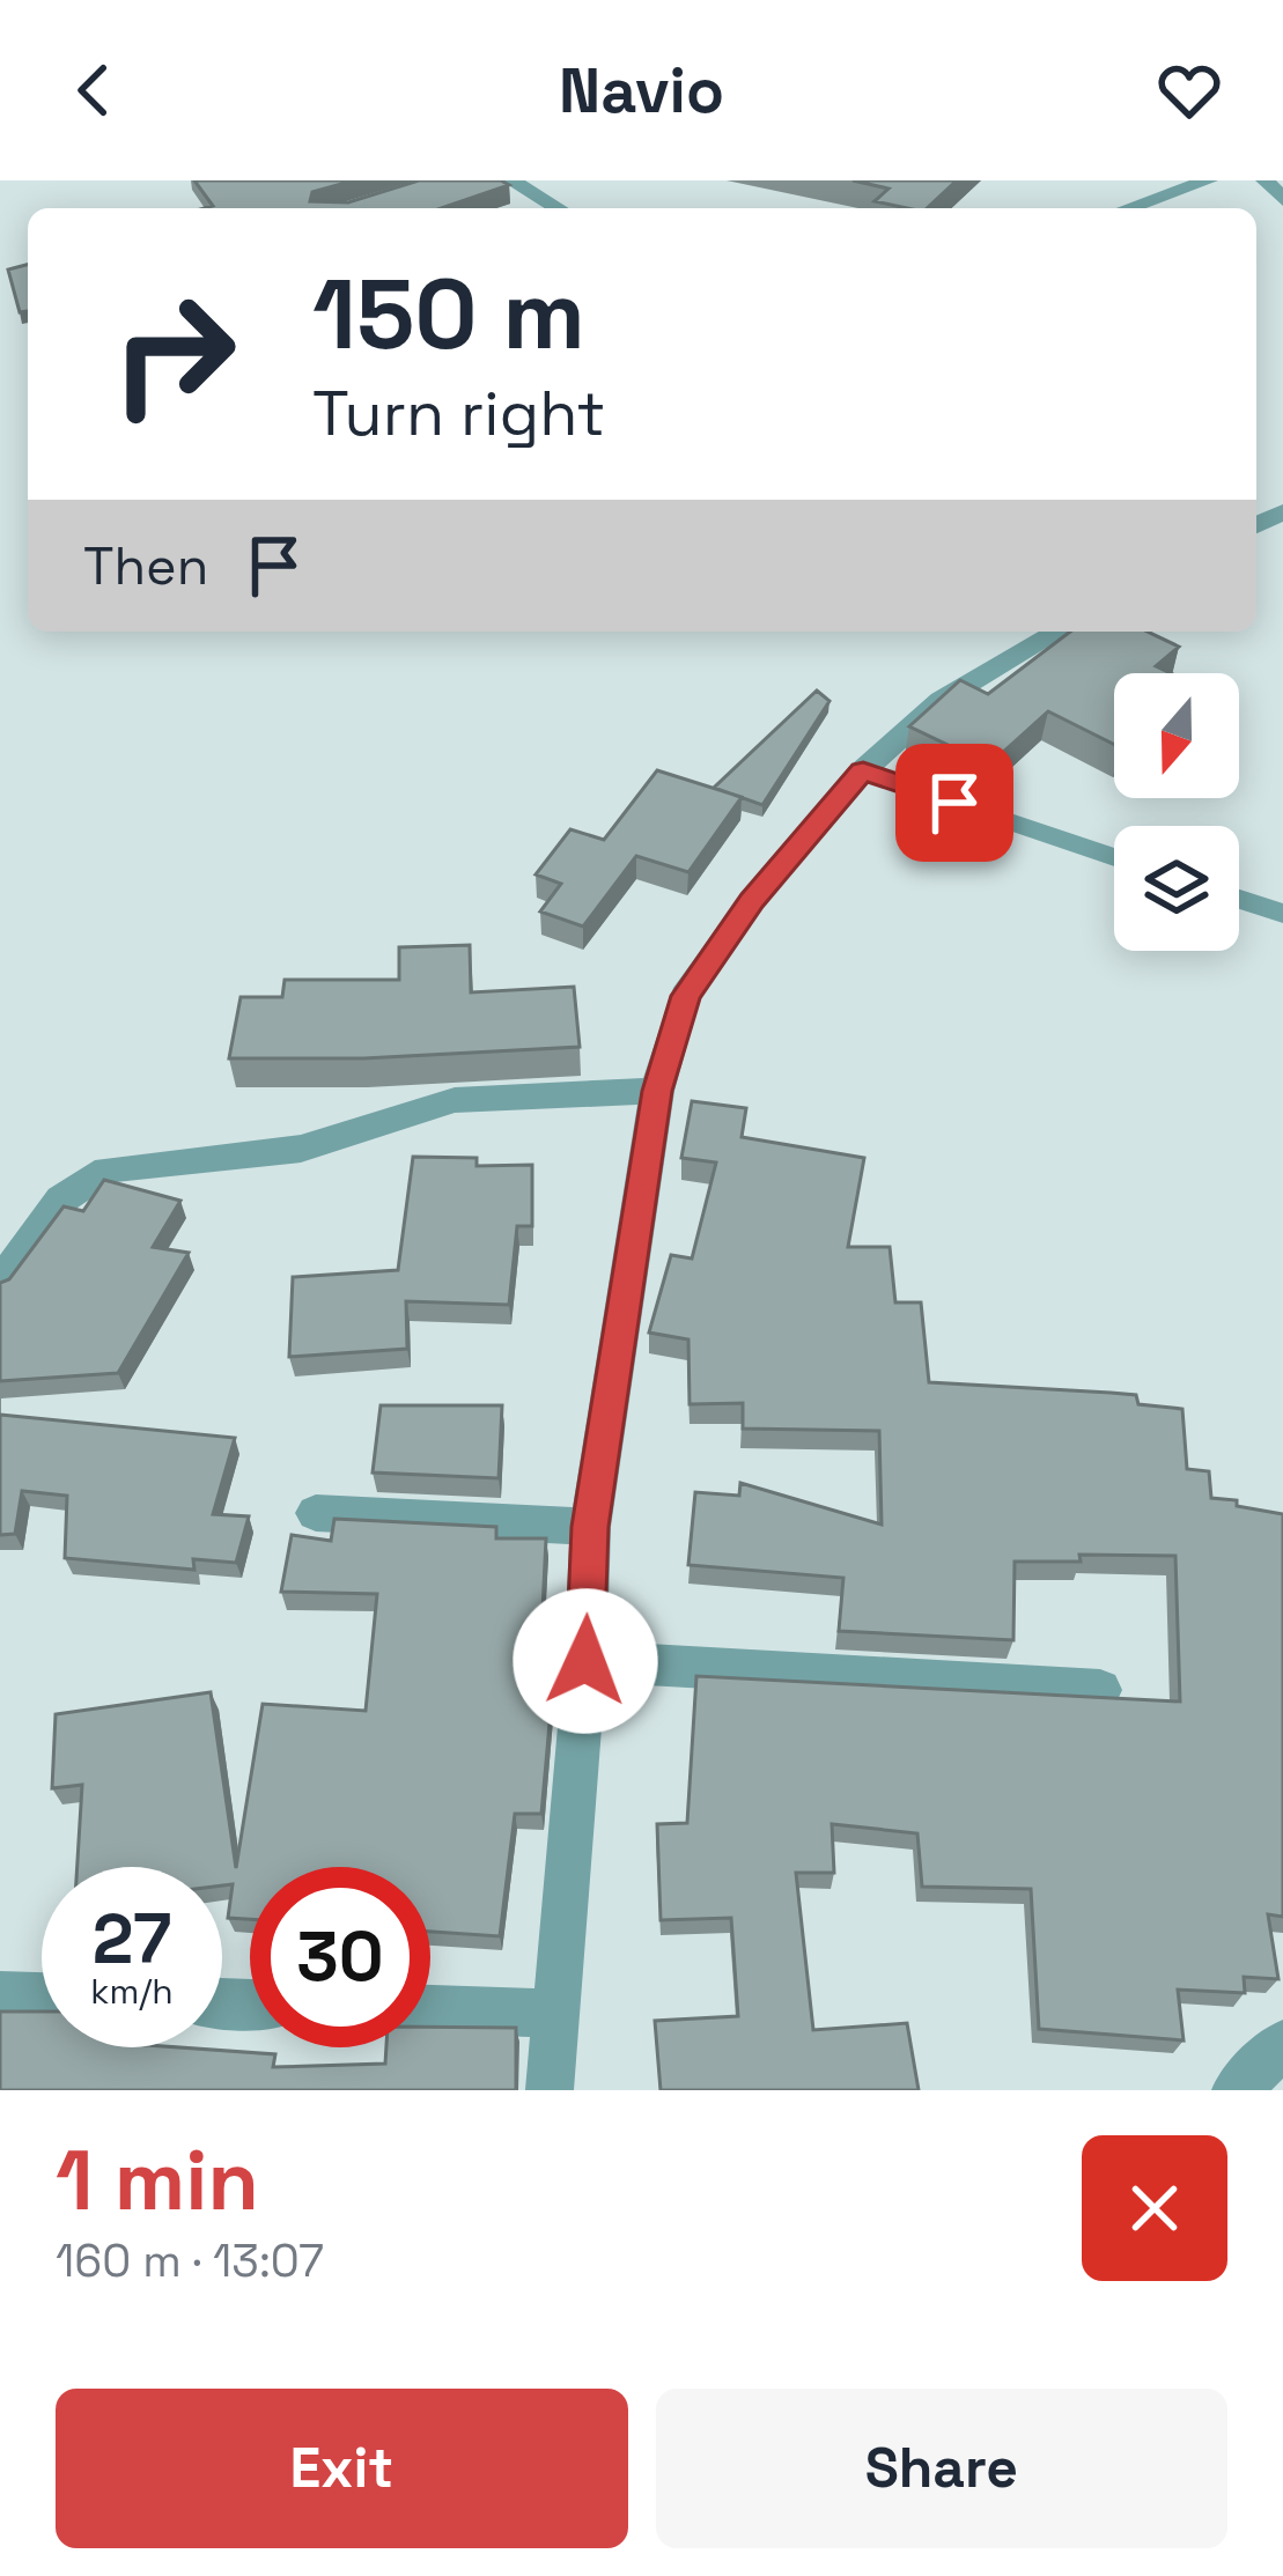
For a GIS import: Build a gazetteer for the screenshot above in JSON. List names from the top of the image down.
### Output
{
  "north": "bottom",
  "page": {
    "header": "Navio",
    "turn": ["150 m", "Turn right"],
    "then": "Then",
    "speed": "27 km/h",
    "limit": "30",
    "heading": ["1 min", "160 m · 13:07"],
    "buttons": ["Exit", "Share"]
  }
}
